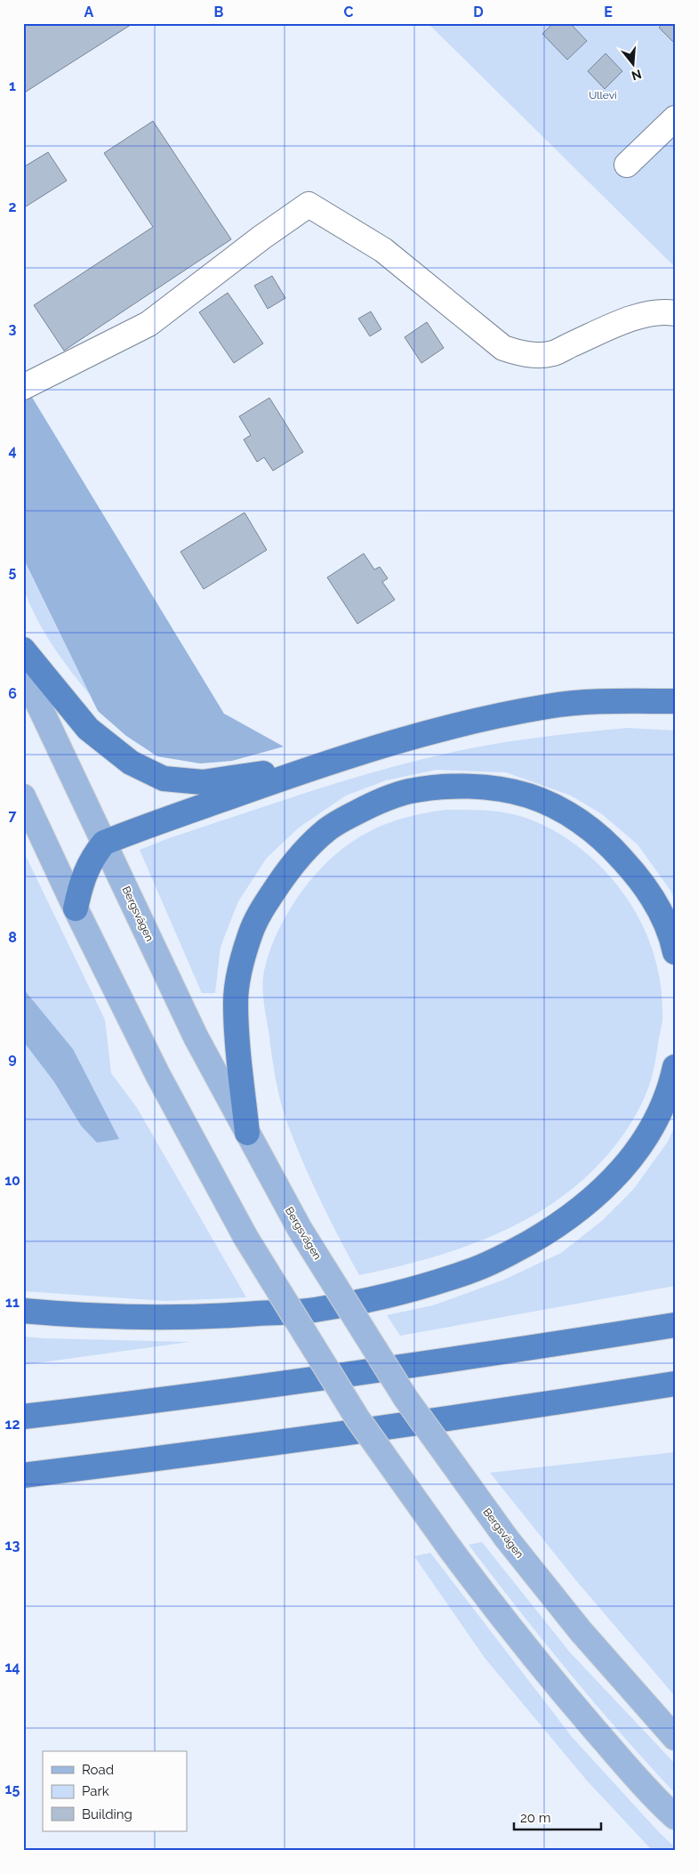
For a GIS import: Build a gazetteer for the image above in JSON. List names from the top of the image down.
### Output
{
  "streets": {
    "main road": ["Bergsvägen"]
  },
  "parks": ["Ullevi"],
  "legend": ["Road", "Park", "Building"],
  "scale_bar": "20 m",
  "north": "bottom",
  "grid": {
    "columns": [
      "A",
      "B",
      "C",
      "D",
      "E"
    ],
    "rows": [
      "1",
      "2",
      "3",
      "4",
      "5",
      "6",
      "7",
      "8",
      "9",
      "10",
      "11",
      "12",
      "13",
      "14",
      "15"
    ]
  }
}
